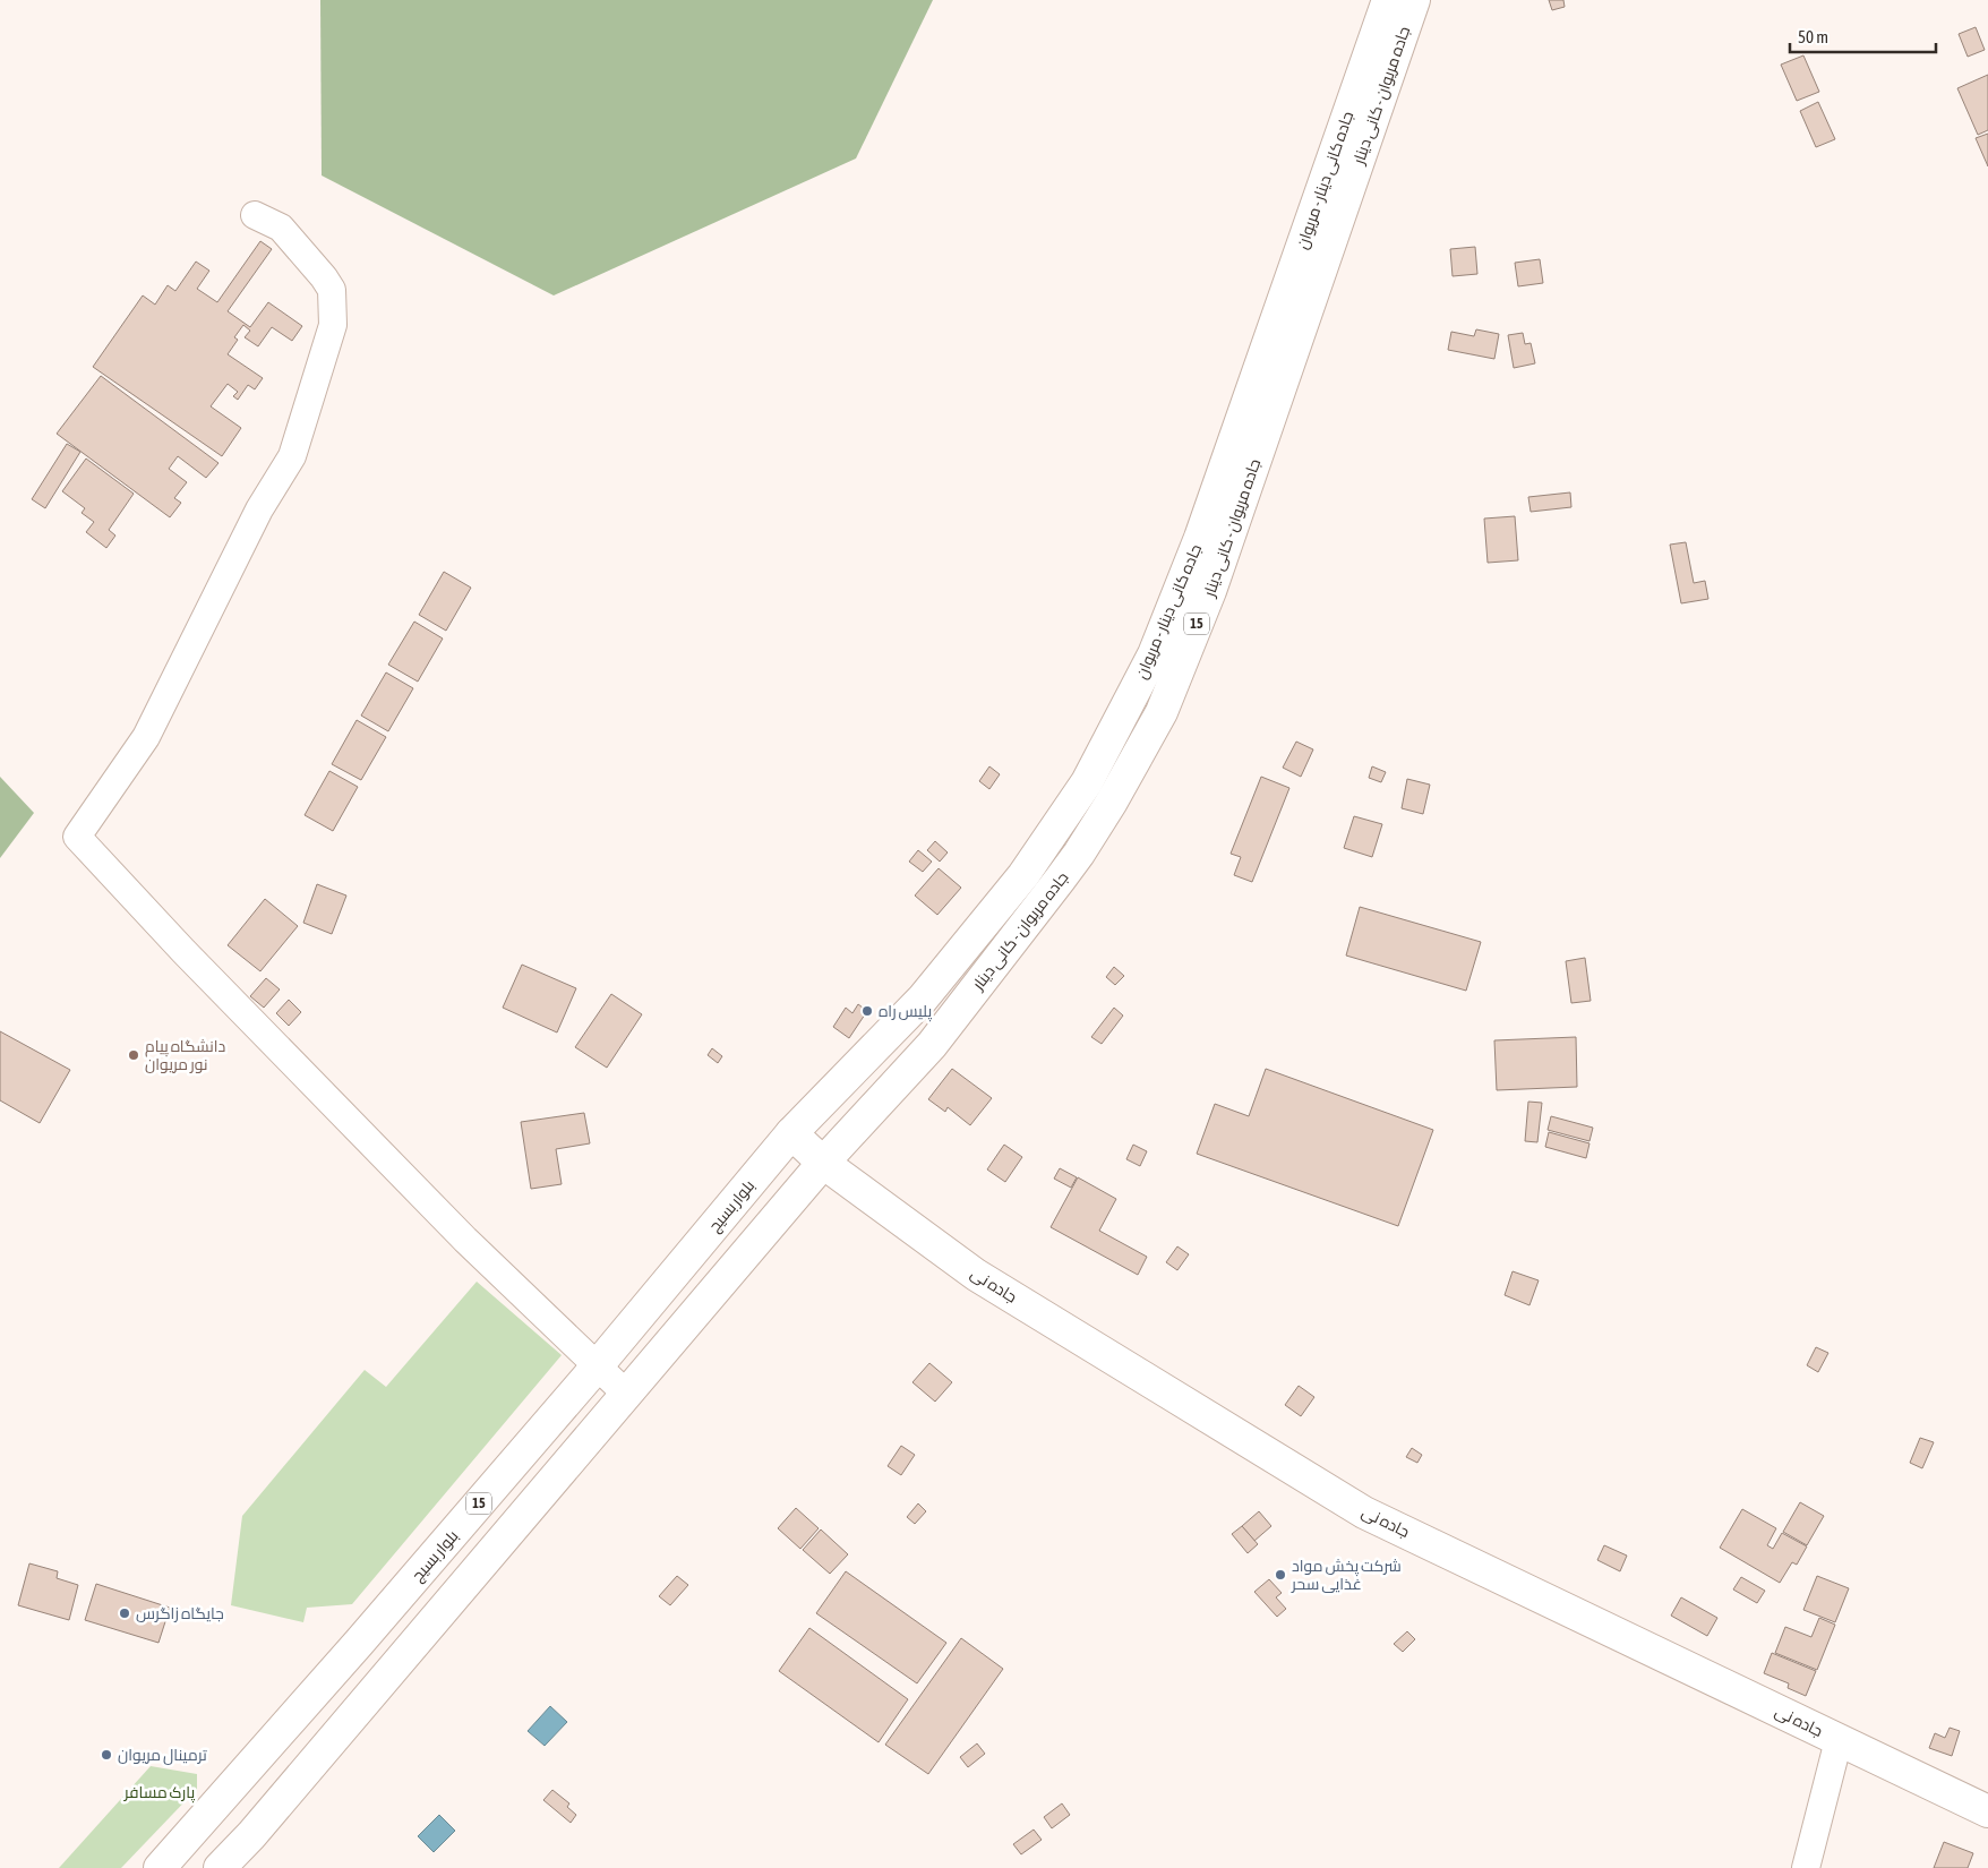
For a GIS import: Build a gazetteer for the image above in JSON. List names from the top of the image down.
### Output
{
  "streets": {
    "main road": [
      "جاده مریوان - کانی دینار",
      "جاده کانی دینار - مریوان",
      "15",
      "بلوار بسیج",
      "جاده نی"
    ]
  },
  "crossings": [
    ["جاده مریوان - کانی دینار", "15"],
    ["جاده مریوان - کانی دینار", "جاده نی"],
    ["جاده کانی دینار - مریوان", "بلوار بسیج"],
    ["جاده کانی دینار - مریوان", "جاده نی"],
    ["15", "جاده نی"],
    ["بلوار بسیج", "جاده نی"]
  ],
  "parks": ["پارک مسافر"],
  "places": [
    "پلیس راه",
    "دانشگاه پیام نور مریوان",
    "شرکت پخش مواد غذایی سحر",
    "جایگاه زاگرس",
    "ترمینال مریوان"
  ],
  "scale_bar": "50 m"
}
